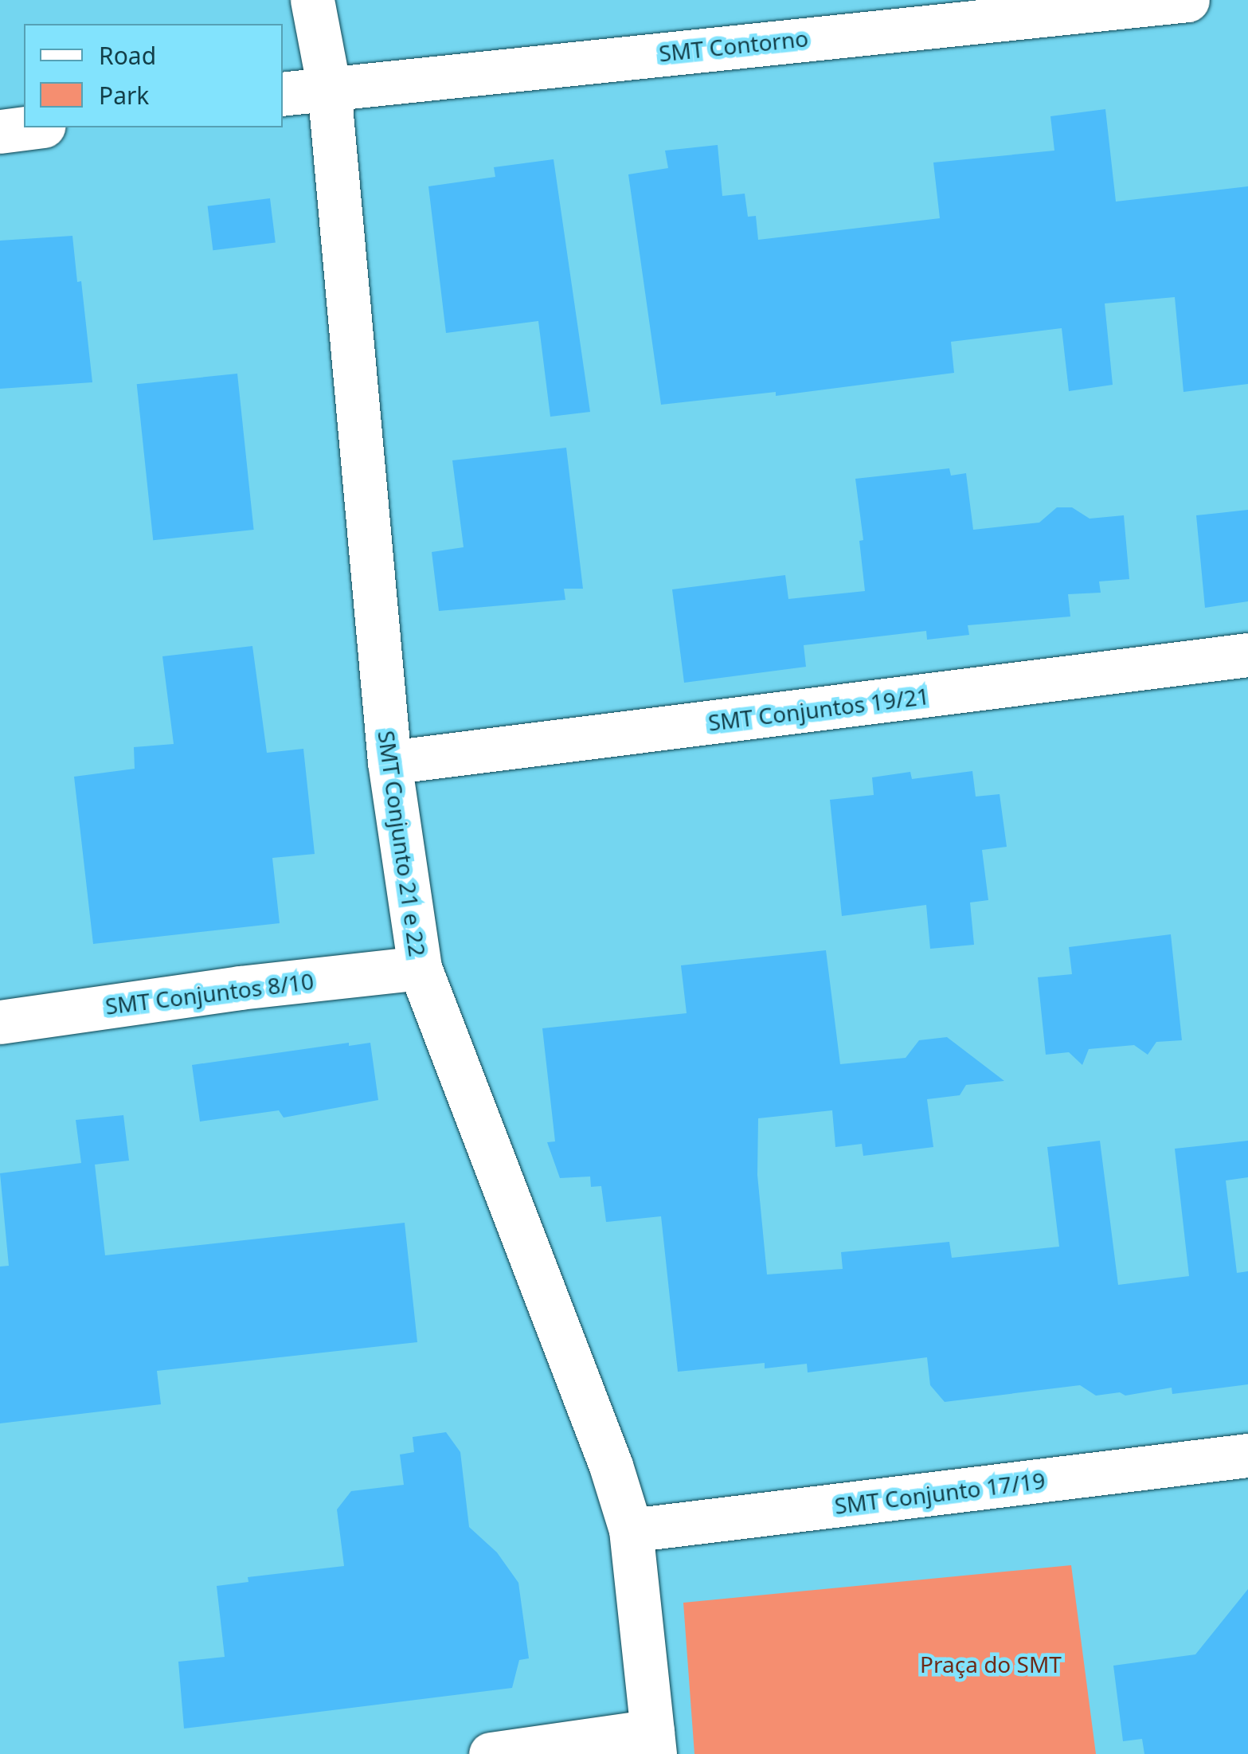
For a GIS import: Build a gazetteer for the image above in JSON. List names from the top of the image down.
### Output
{
  "streets": {
    "street": [
      "SMT Contorno",
      "SMT Conjuntos 19/21",
      "SMT Conjunto 21 e 22",
      "SMT Conjuntos 8/10",
      "SMT Conjunto 17/19"
    ]
  },
  "crossings": [
    ["SMT Contorno", "SMT Conjunto 21 e 22"],
    ["SMT Conjuntos 19/21", "SMT Conjunto 21 e 22"],
    ["SMT Conjunto 21 e 22", "SMT Conjuntos 8/10"],
    ["SMT Conjunto 21 e 22", "SMT Conjunto 17/19"]
  ],
  "parks": ["Praça do SMT"],
  "legend": ["Road", "Park"]
}
